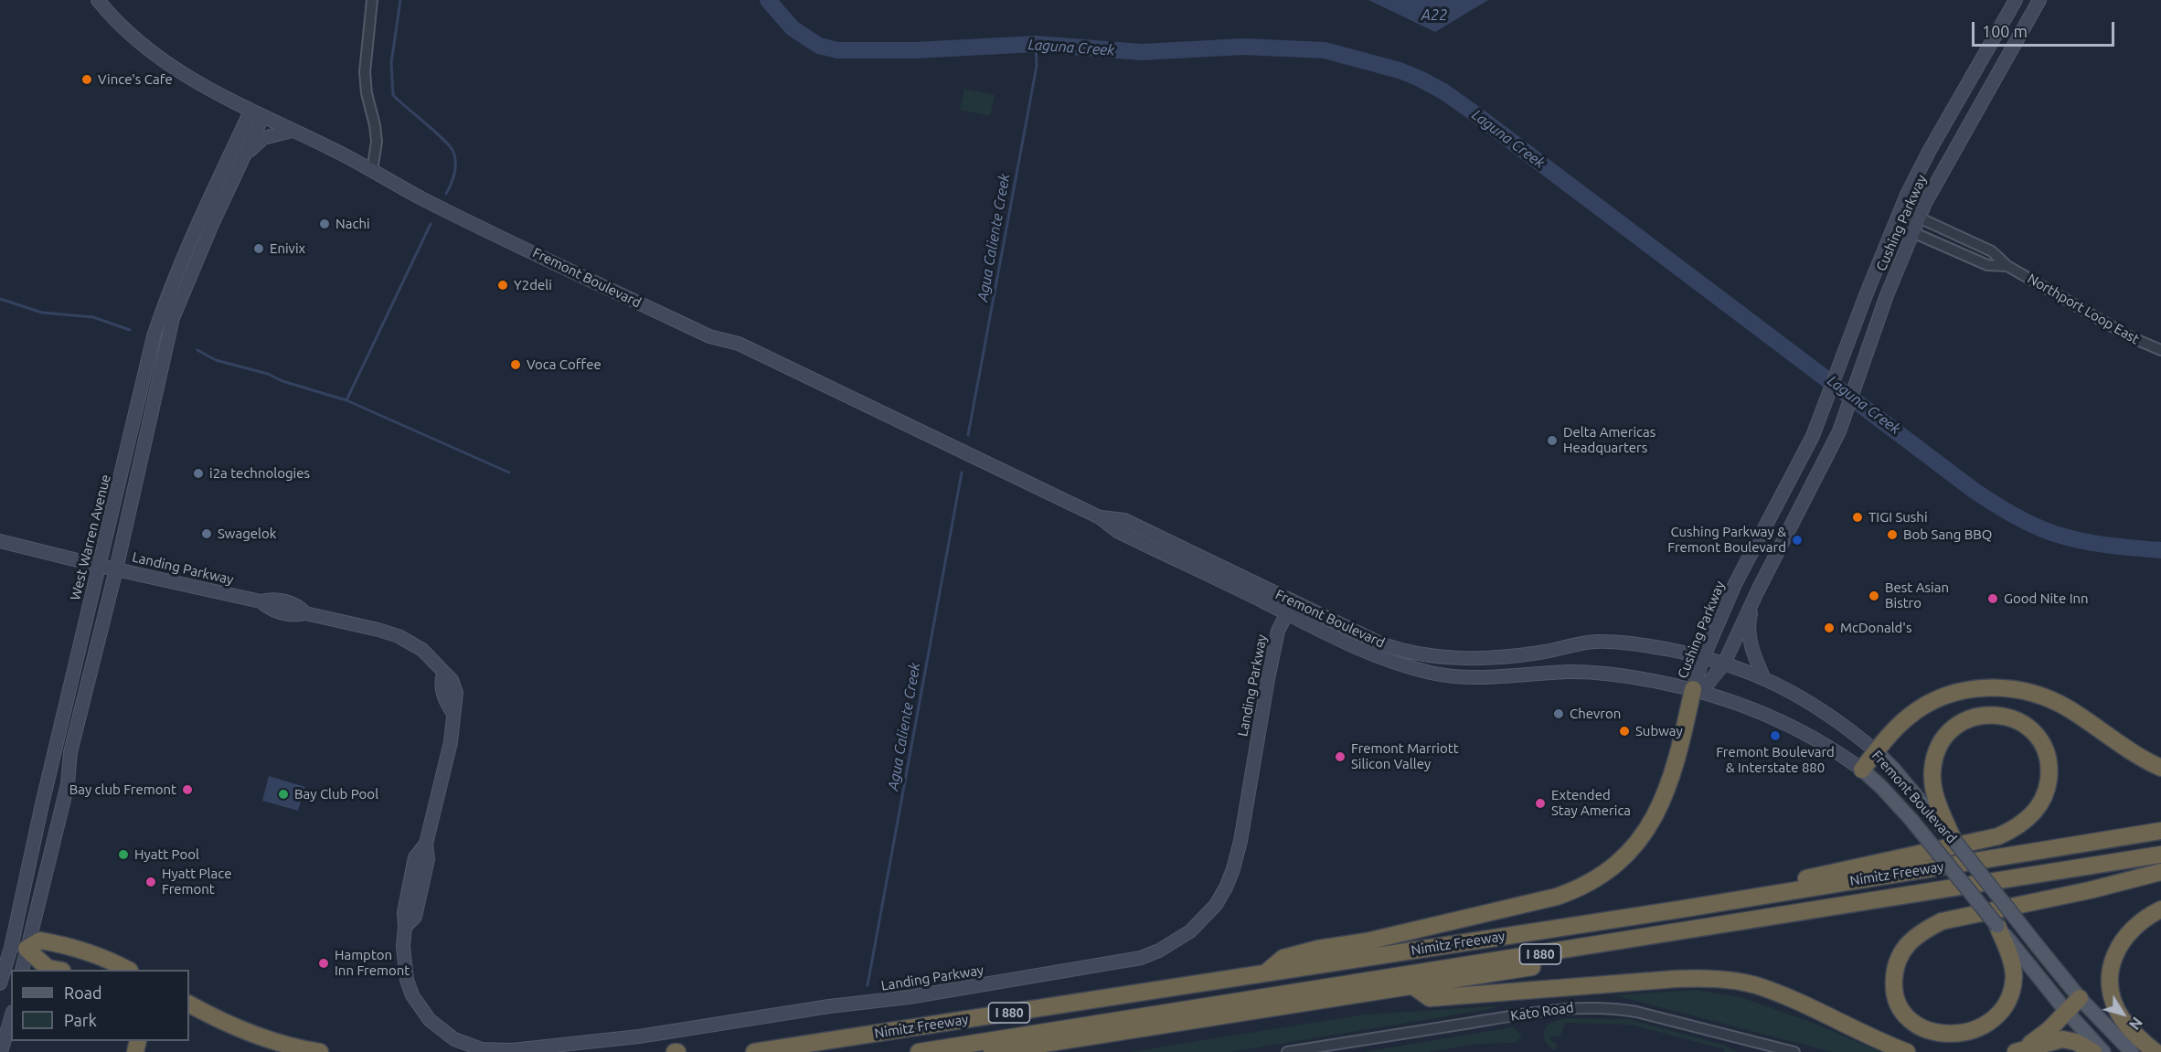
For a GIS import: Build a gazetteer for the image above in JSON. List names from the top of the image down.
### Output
{
  "streets": {
    "highway": ["Nimitz Freeway", "I 880"],
    "main road": [
      "Cushing Parkway",
      "Fremont Boulevard",
      "West Warren Avenue",
      "Landing Parkway"
    ],
    "street": ["Northport Loop East", "Kato Road"]
  },
  "crossings": [
    ["Cushing Parkway", "Fremont Boulevard"],
    ["Cushing Parkway", "Northport Loop East"],
    ["Fremont Boulevard", "West Warren Avenue"],
    ["Fremont Boulevard", "Landing Parkway"],
    ["West Warren Avenue", "Landing Parkway"]
  ],
  "water": ["A22", "Laguna Creek", "Agua Caliente Creek"],
  "places": [
    "Vince's Cafe",
    "Nachi",
    "Enivix",
    "Y2deli",
    "Voca Coffee",
    "Delta Americas Headquarters",
    "i2a technologies",
    "TIGI Sushi",
    "Swagelok",
    "Bob Sang BBQ",
    "Cushing Parkway & Fremont Boulevard",
    "Best Asian Bistro",
    "Good Nite Inn",
    "McDonald's",
    "Chevron",
    "Subway",
    "Fremont Boulevard & Interstate 880",
    "Fremont Marriott Silicon Valley",
    "Bay club Fremont",
    "Bay Club Pool",
    "Extended Stay America",
    "Hyatt Pool",
    "Hyatt Place Fremont",
    "Hampton Inn Fremont"
  ],
  "legend": ["Road", "Park"],
  "scale_bar": "100 m",
  "north": "bottom right"
}
